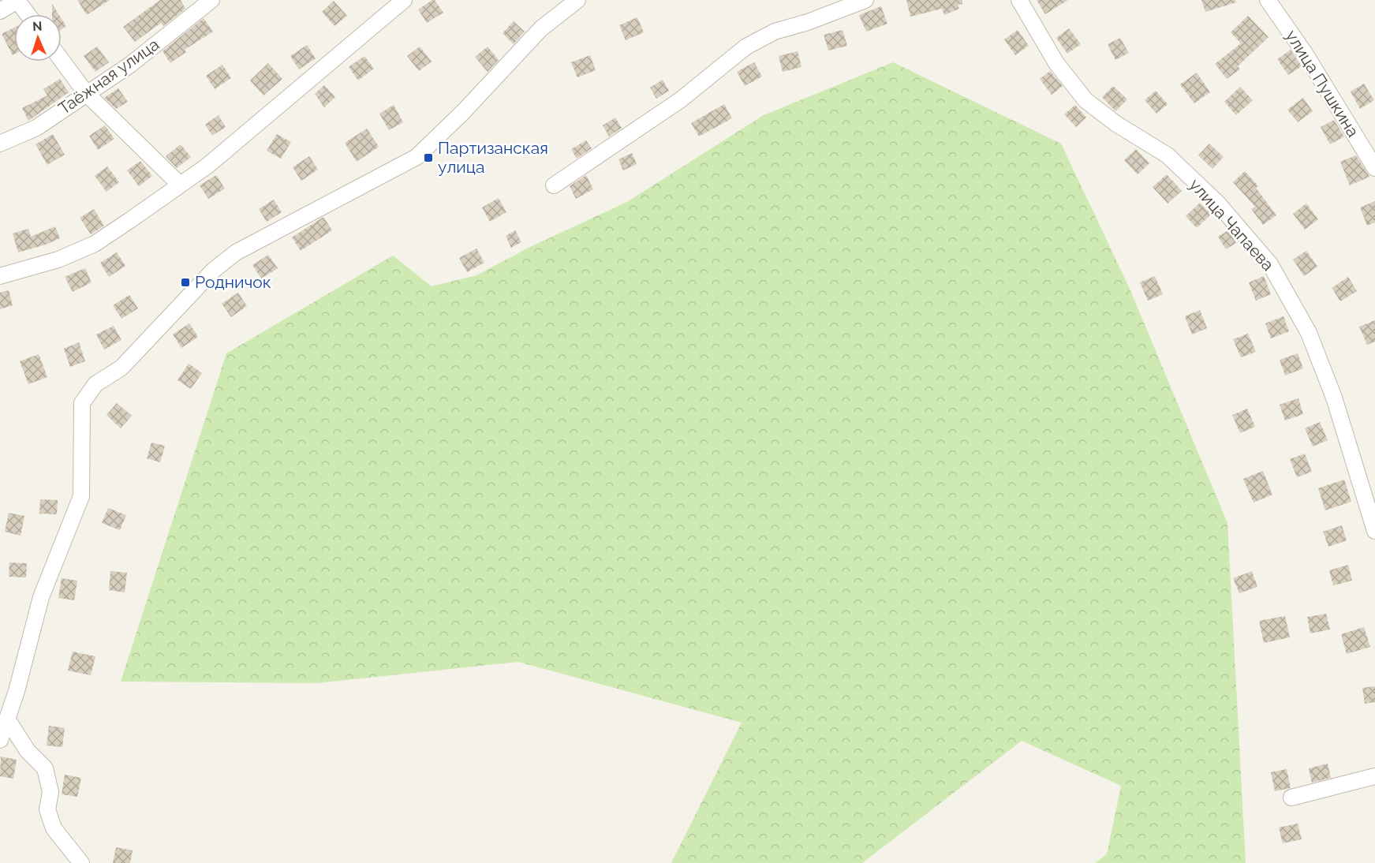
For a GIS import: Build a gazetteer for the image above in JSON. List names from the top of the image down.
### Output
{
  "streets": {
    "street": ["Таёжная улица", "улица Пушкина", "улица Чапаева"]
  },
  "places": {
    "transit": ["Партизанская улица", "Родничок"]
  },
  "north": "top"
}
